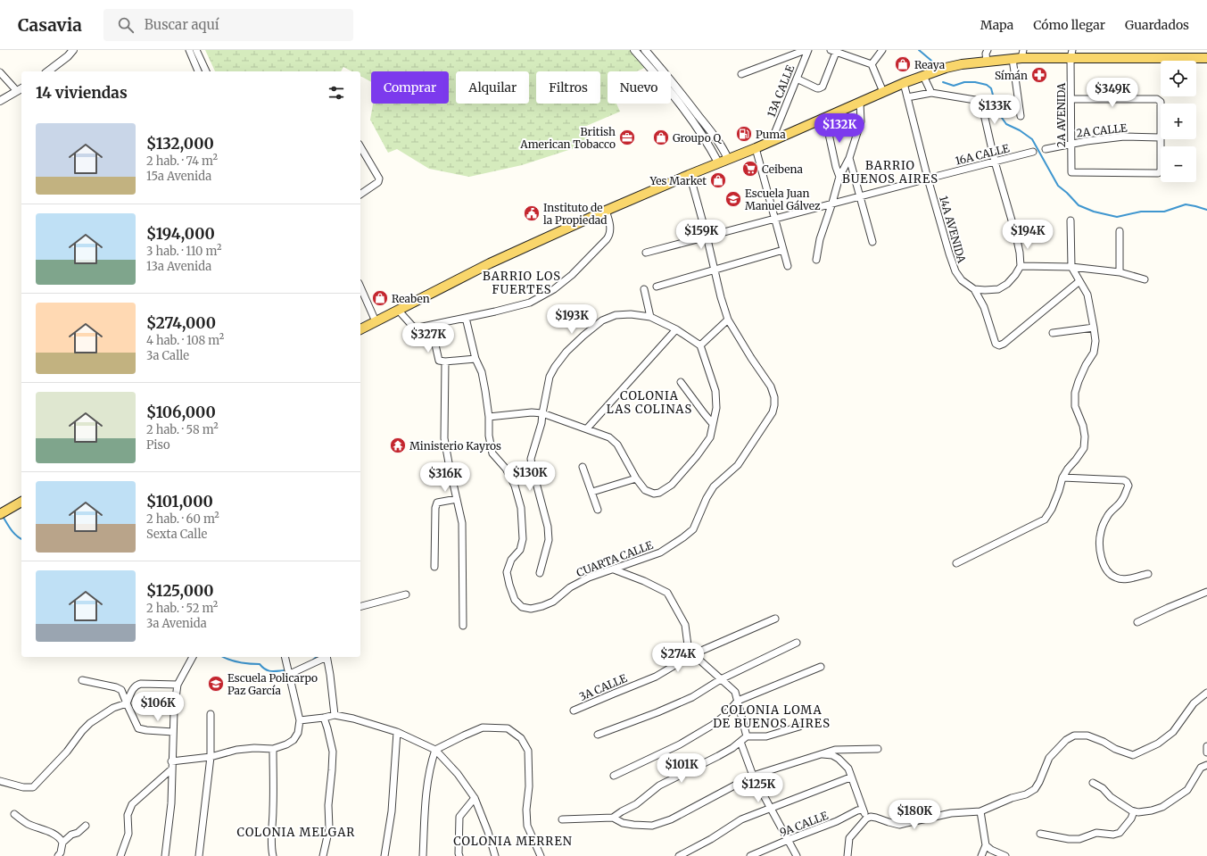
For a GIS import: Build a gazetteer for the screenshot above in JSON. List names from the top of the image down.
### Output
{
  "streets": {
    "street": [
      "13A CALLE",
      "2A AVENIDA",
      "2A CALLE",
      "16A CALLE",
      "14A AVENIDA",
      "CUARTA CALLE",
      "3A CALLE",
      "9A CALLE"
    ]
  },
  "crossings": [
    ["2A AVENIDA", "2A CALLE"],
    ["16A CALLE", "14A AVENIDA"]
  ],
  "districts": [
    "BARRIO BUENOS AIRES",
    "BARRIO LOS FUERTES",
    "COLONIA LAS COLINAS",
    "COLONIA LOMA DE BUENOS AIRES",
    "COLONIA MELGAR",
    "COLONIA MERREN"
  ],
  "places": {
    "shop": [
      "Reaya",
      "Groupo Q",
      "Yes Market",
      "Reaben"
    ],
    "pharmacy": ["Símán"],
    "fuel station": ["Puma"],
    "office": ["British American Tobacco"],
    "supermarket": ["Ceibena"],
    "school or university": ["Escuela Juan Manuel Gálvez", "Escuela Policarpo Paz García"],
    "public building": ["Instituto de la Propiedad"],
    "temple": ["Ministerio Kayros"]
  },
  "page": {
    "header": "Casavia",
    "search": "Buscar aquí",
    "nav": ["Mapa", "Cómo llegar", "Guardados"],
    "map_buttons": ["+", "−"],
    "chip": [
      "Comprar",
      "Alquilar",
      "Filtros",
      "Nuevo"
    ],
    "heading": "14 viviendas",
    "price": [
      "$349K",
      "$133K",
      "$132K",
      "$159K",
      "$194K",
      "$193K",
      "$327K",
      "$130K",
      "$316K",
      "$274K",
      "$106K",
      "$101K",
      "$125K",
      "$180K"
    ],
    "list": [
      {
        "name": "$132,000",
        "note": "2 hab. · 74 m² · 15a Avenida"
      },
      {
        "name": "$194,000",
        "note": "3 hab. · 110 m² · 13a Avenida"
      },
      {
        "name": "$274,000",
        "note": "4 hab. · 108 m² · 3a Calle"
      },
      {
        "name": "$106,000",
        "note": "2 hab. · 58 m² · Piso"
      },
      {
        "name": "$101,000",
        "note": "2 hab. · 60 m² · Sexta Calle"
      },
      {
        "name": "$125,000",
        "note": "2 hab. · 52 m² · 3a Avenida"
      }
    ]
  }
}
